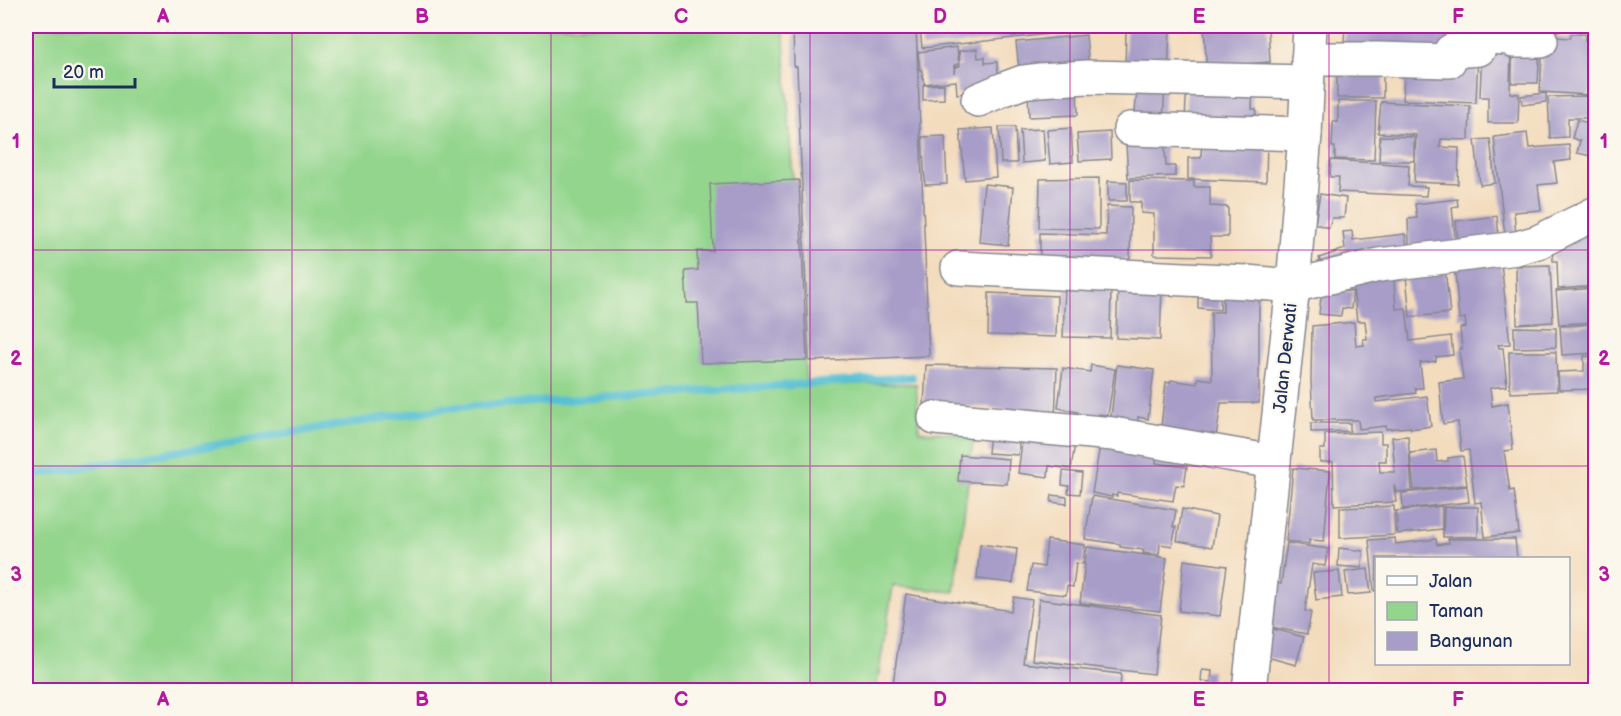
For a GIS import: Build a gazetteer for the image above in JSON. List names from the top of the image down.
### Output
{
  "streets": {
    "street": ["Jalan Derwati"]
  },
  "legend": ["Jalan", "Taman", "Bangunan"],
  "scale_bar": "20 m",
  "grid": {
    "columns": [
      "A",
      "B",
      "C",
      "D",
      "E",
      "F"
    ],
    "rows": ["1", "2", "3"]
  }
}
